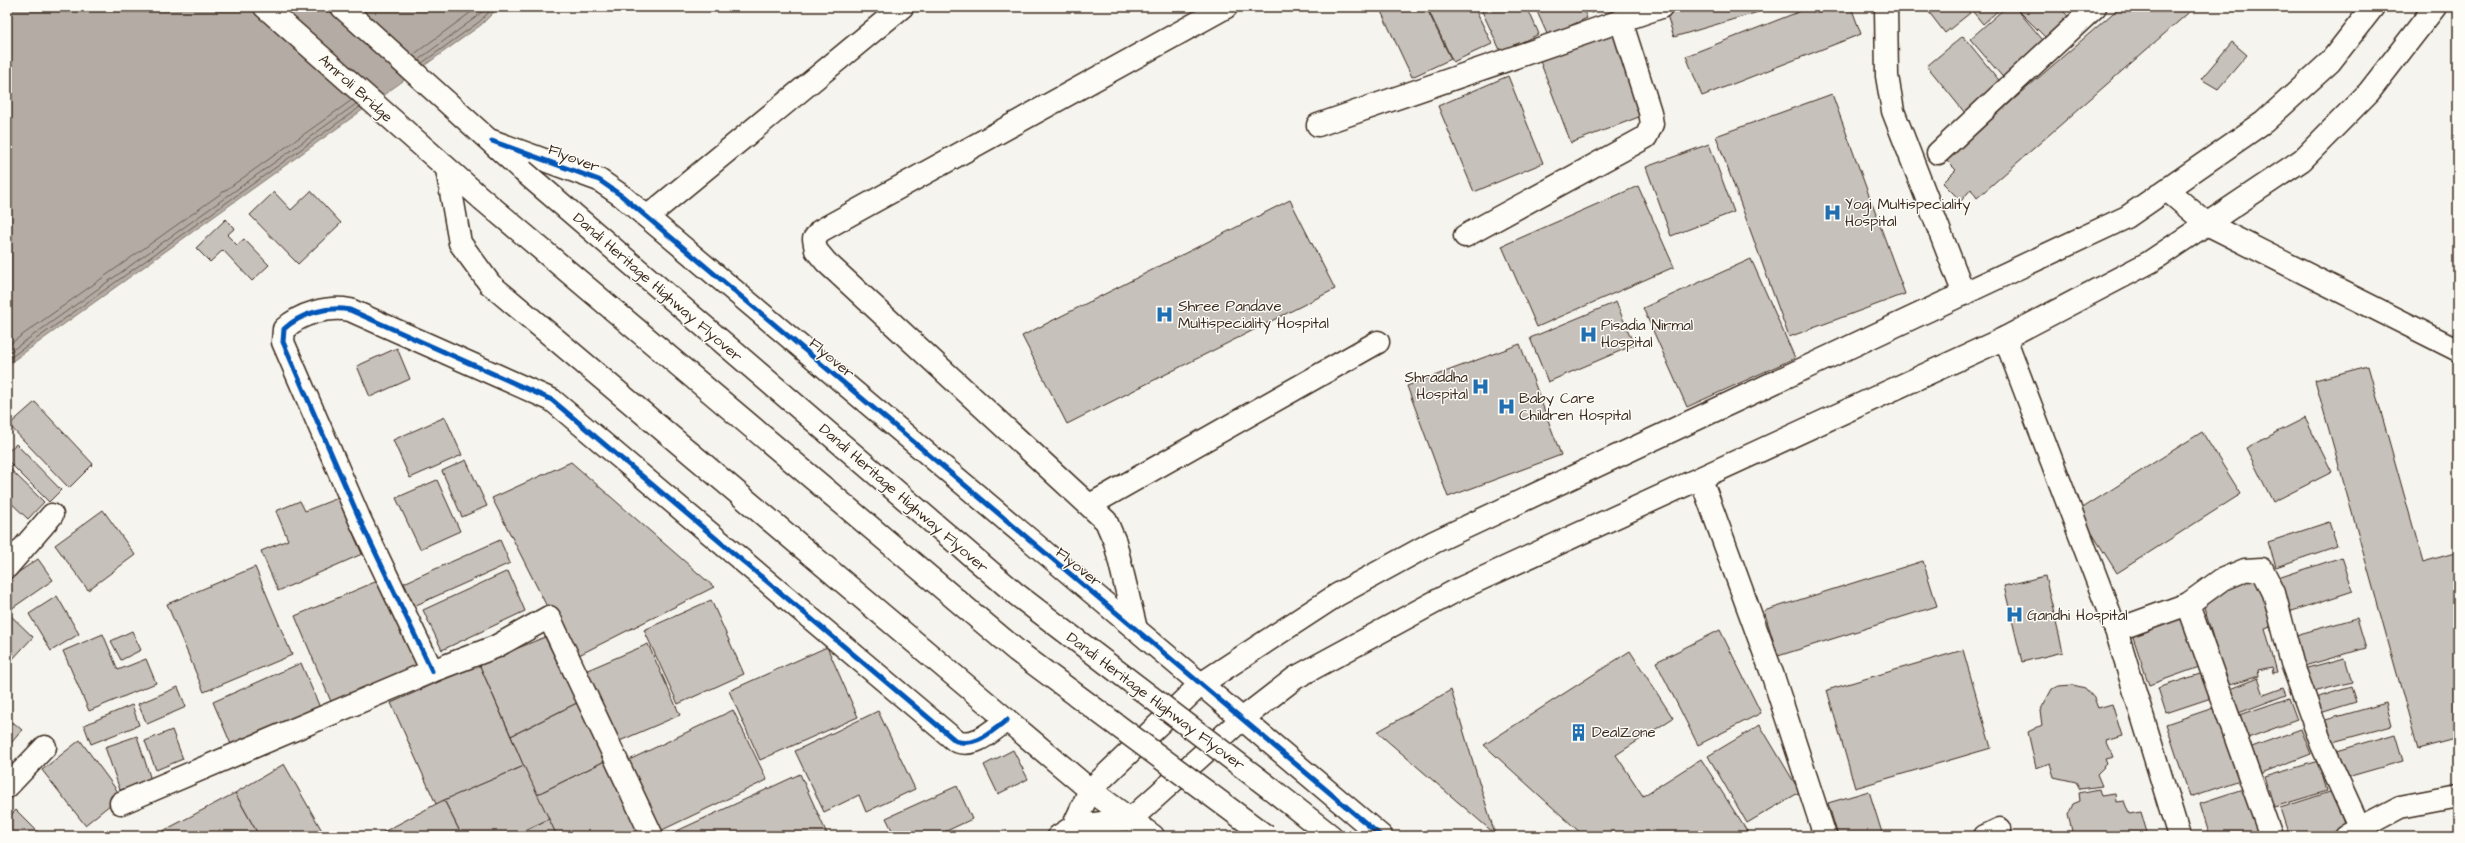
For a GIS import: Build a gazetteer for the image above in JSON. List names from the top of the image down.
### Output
{
  "streets": {
    "main road": ["Amroli Bridge", "Flyover", "Dandi Heritage Highway Flyover"]
  },
  "crossings": [
    ["Flyover", "Dandi Heritage Highway Flyover"]
  ],
  "places": {
    "hospital": [
      "Yogi Multispeciality Hospital",
      "Shree Pandave Multispeciality Hospital",
      "Pisadia Nirmal Hospital",
      "Shraddha Hospital",
      "Baby Care Children Hospital",
      "Gandhi Hospital"
    ],
    "building": ["DealZone"]
  }
}
